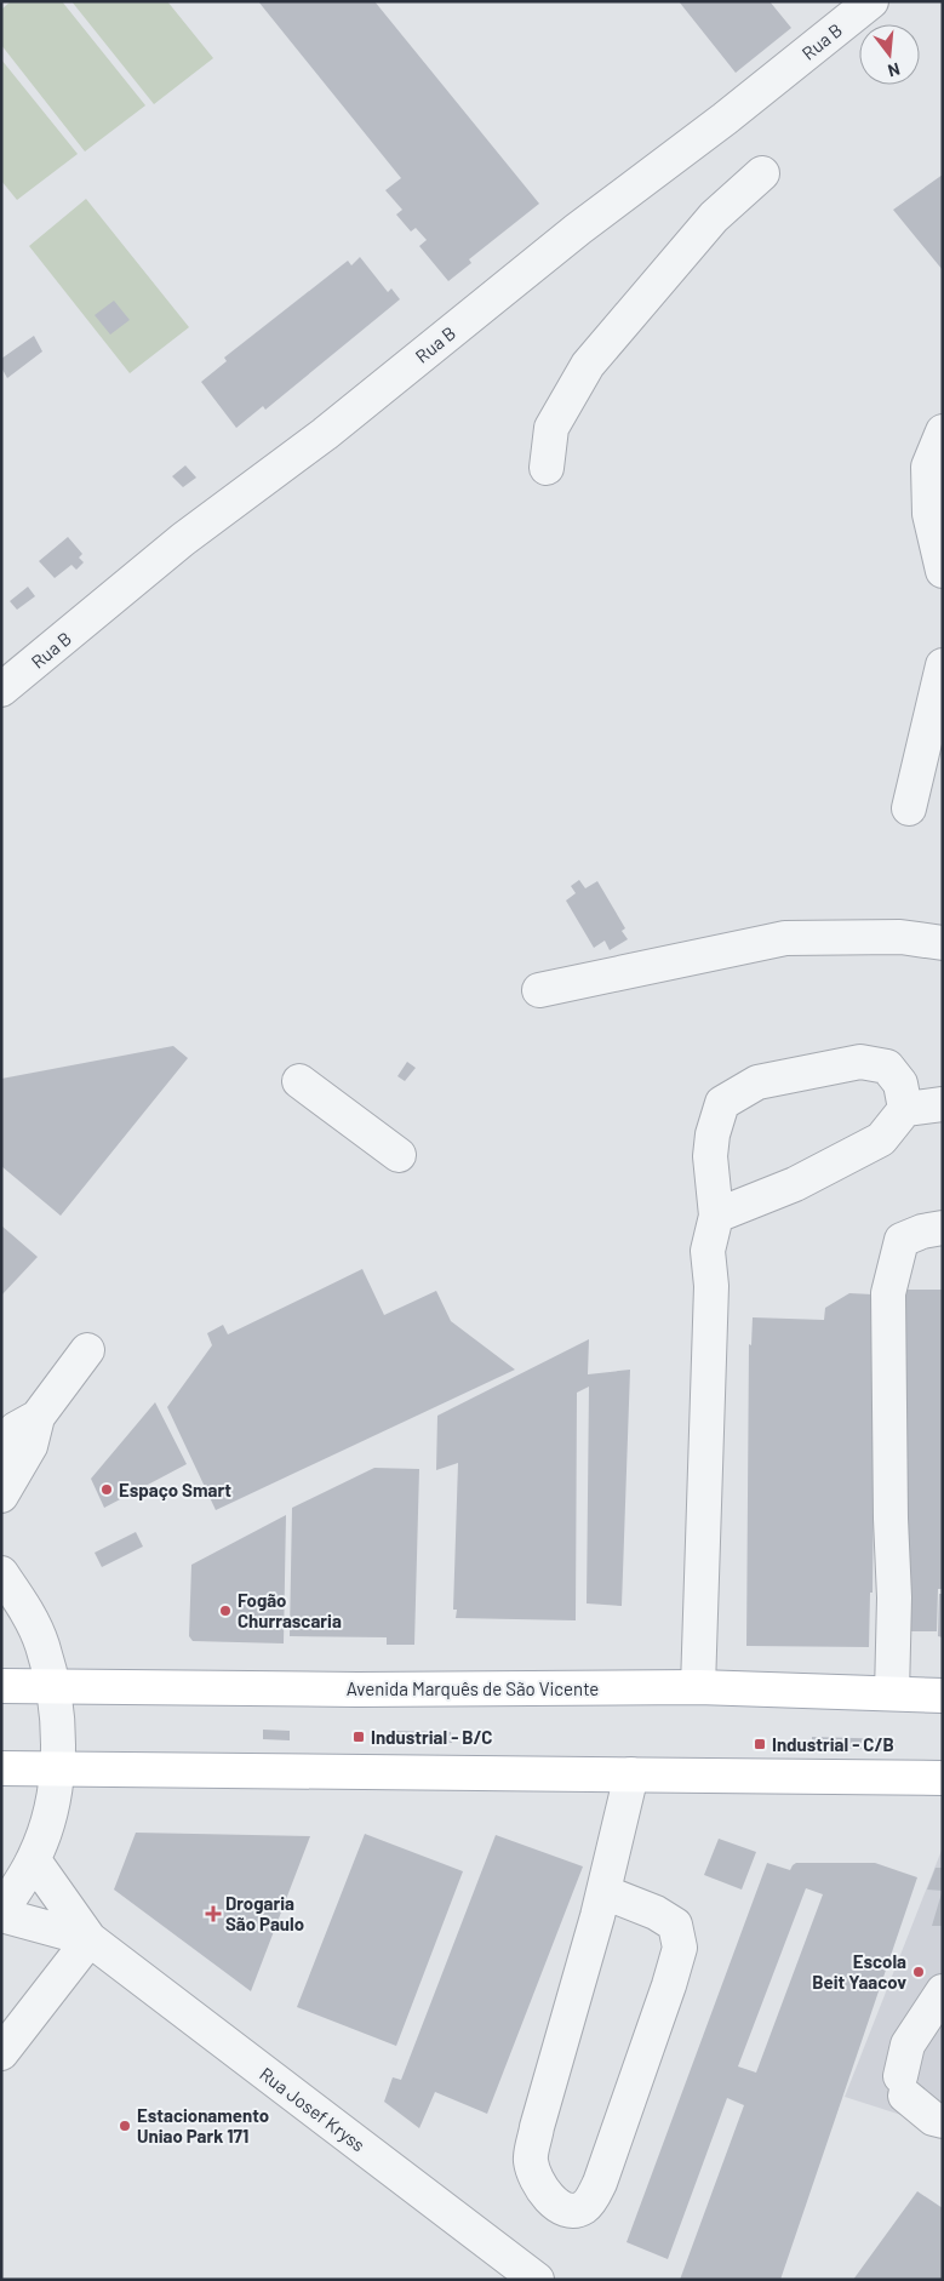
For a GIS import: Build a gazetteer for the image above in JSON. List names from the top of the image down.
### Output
{
  "streets": {
    "main road": ["Avenida Marquês de São Vicente"],
    "street": ["Rua B", "Rua Josef Kryss"]
  },
  "places": {
    "other": [
      "Espaço Smart",
      "Fogão Churrascaria",
      "Escola Beit Yaacov",
      "Estacionamento Uniao Park 171"
    ],
    "transit": ["Industrial - B/C", "Industrial - C/B"],
    "health": ["Drogaria São Paulo"]
  },
  "north": "bottom"
}
